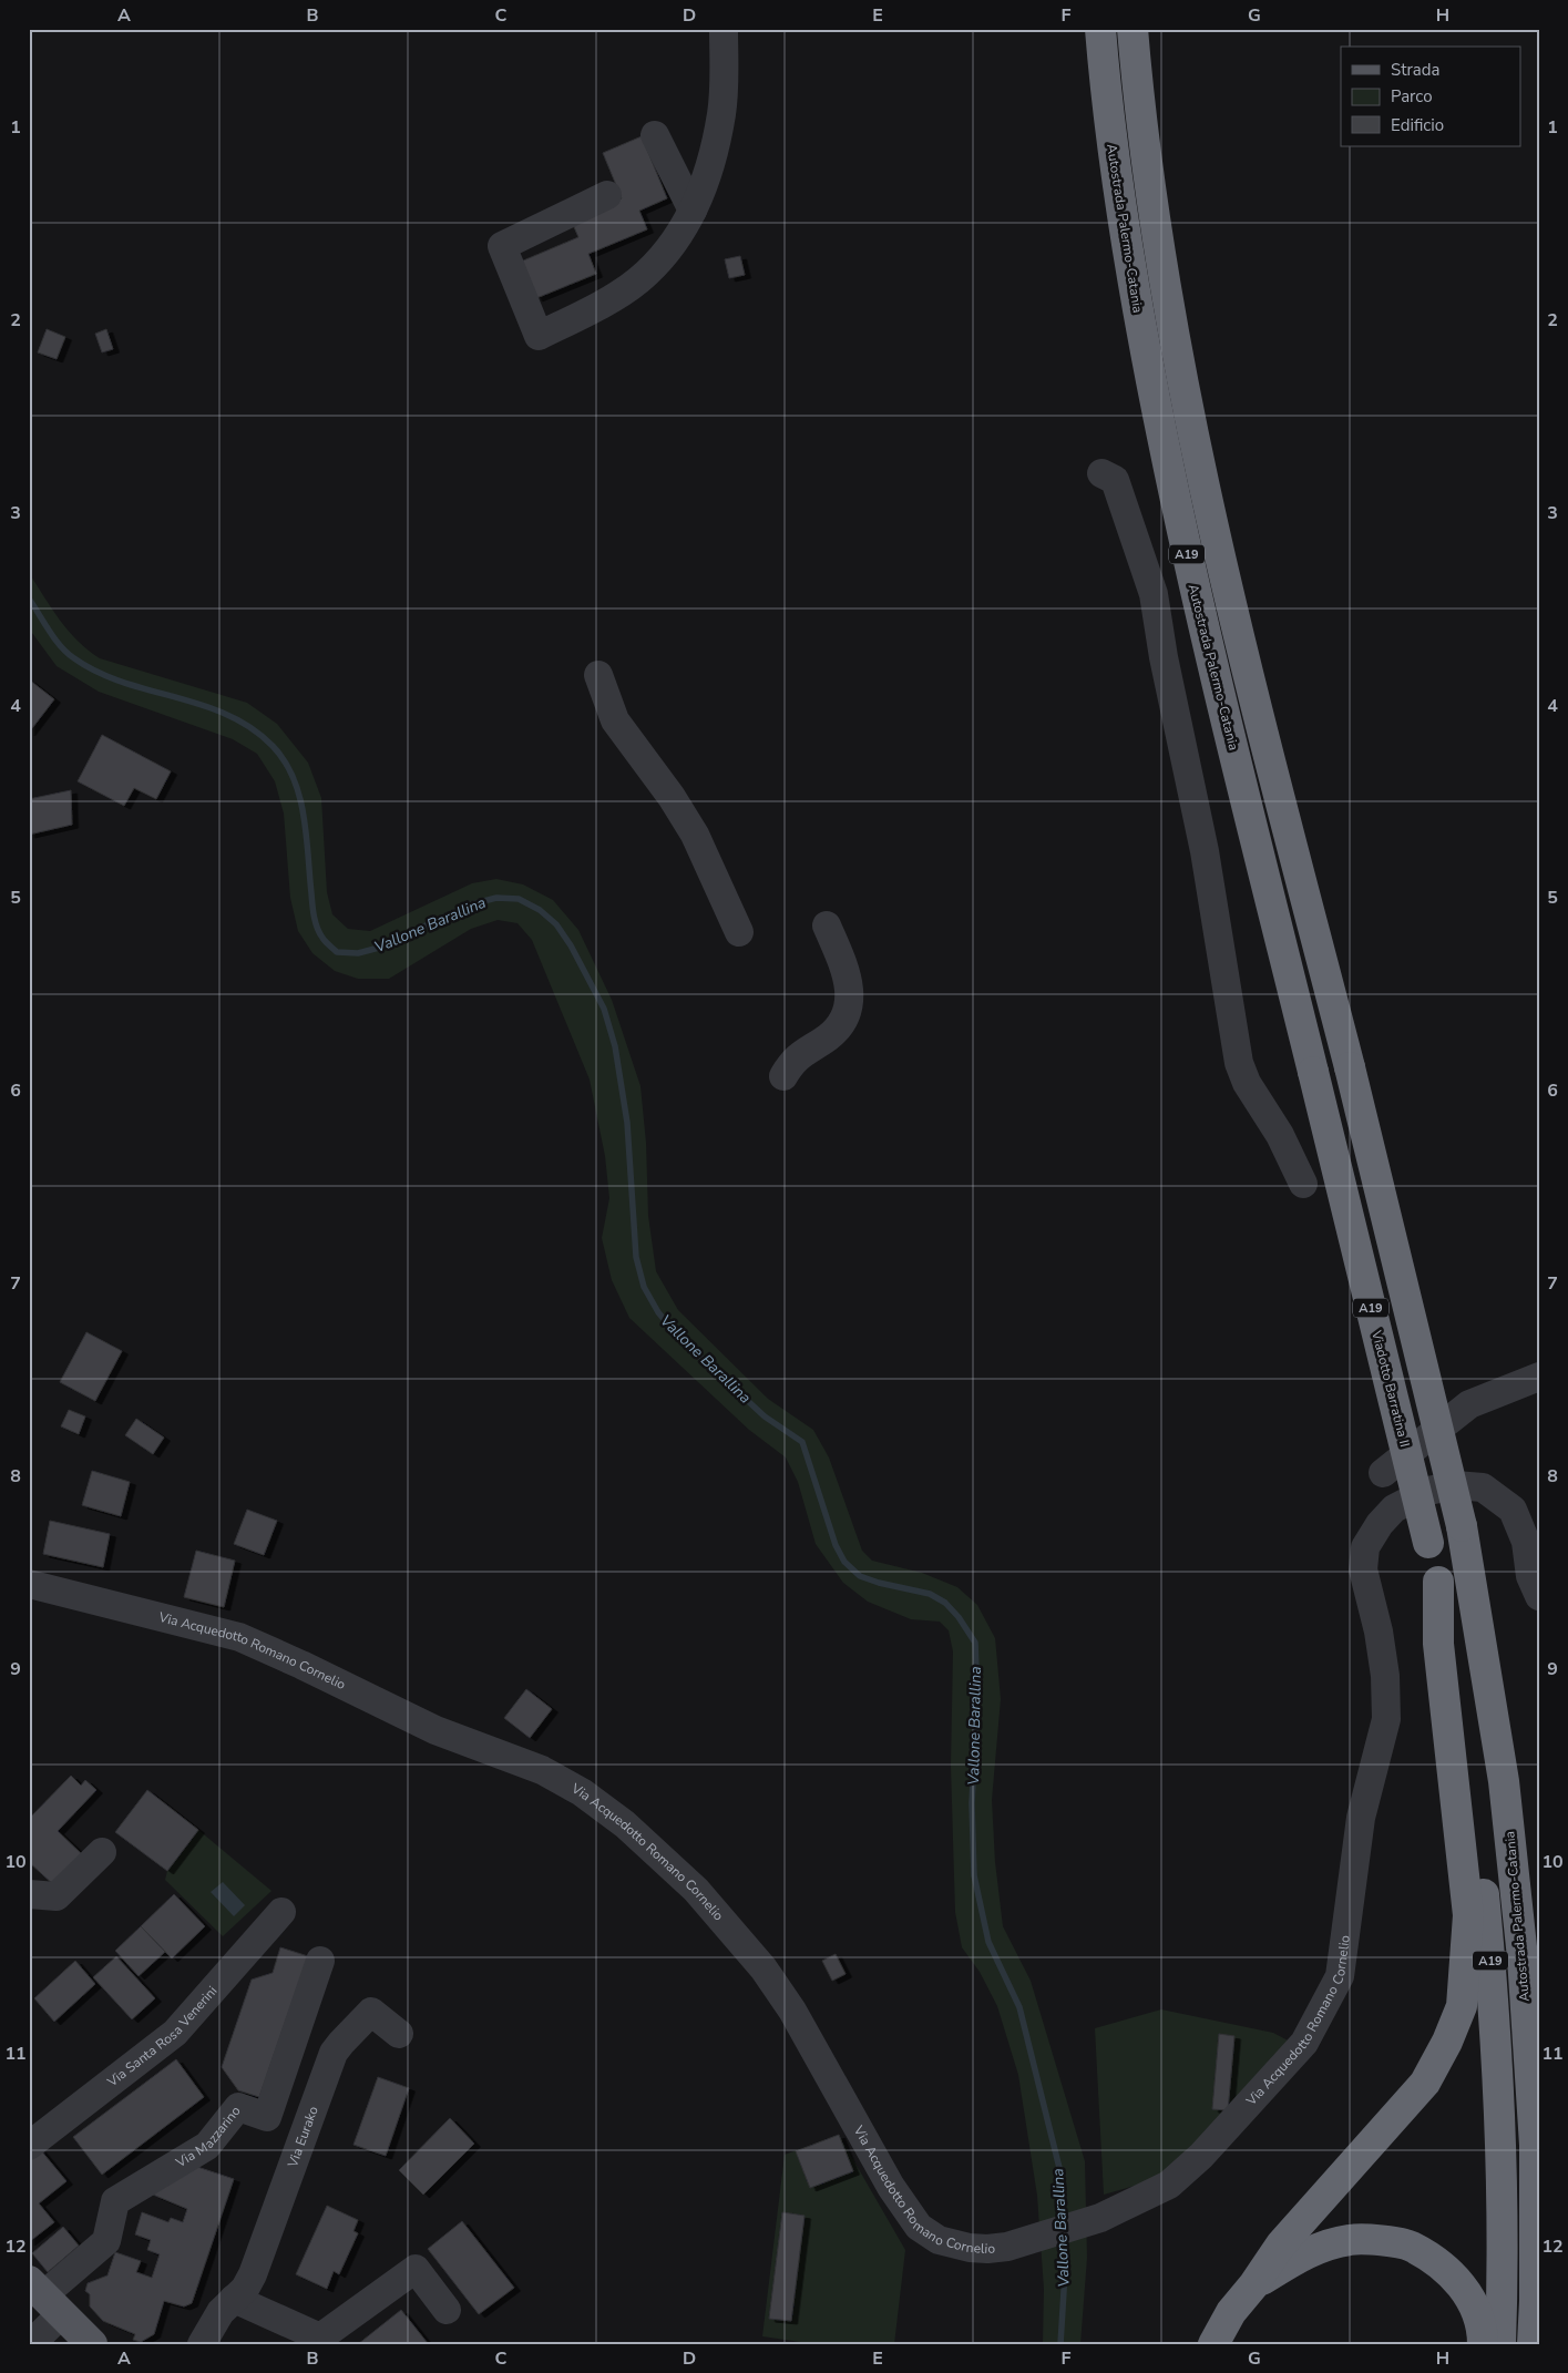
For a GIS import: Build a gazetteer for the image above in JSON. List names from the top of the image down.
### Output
{
  "streets": {
    "highway": ["Autostrada Palermo-Catania", "A19", "Viadotto Barratina II"],
    "street": [
      "Via Acquedotto Romano Cornelio",
      "Via Santa Rosa Venerini",
      "Via Eurako",
      "Via Mazzarino"
    ]
  },
  "crossings": [
    ["Autostrada Palermo-Catania", "Viadotto Barratina II"],
    ["A19", "Viadotto Barratina II"]
  ],
  "water": ["Vallone Barallina"],
  "legend": ["Strada", "Parco", "Edificio"],
  "grid": {
    "columns": [
      "A",
      "B",
      "C",
      "D",
      "E",
      "F",
      "G",
      "H"
    ],
    "rows": [
      "1",
      "2",
      "3",
      "4",
      "5",
      "6",
      "7",
      "8",
      "9",
      "10",
      "11",
      "12"
    ]
  }
}
